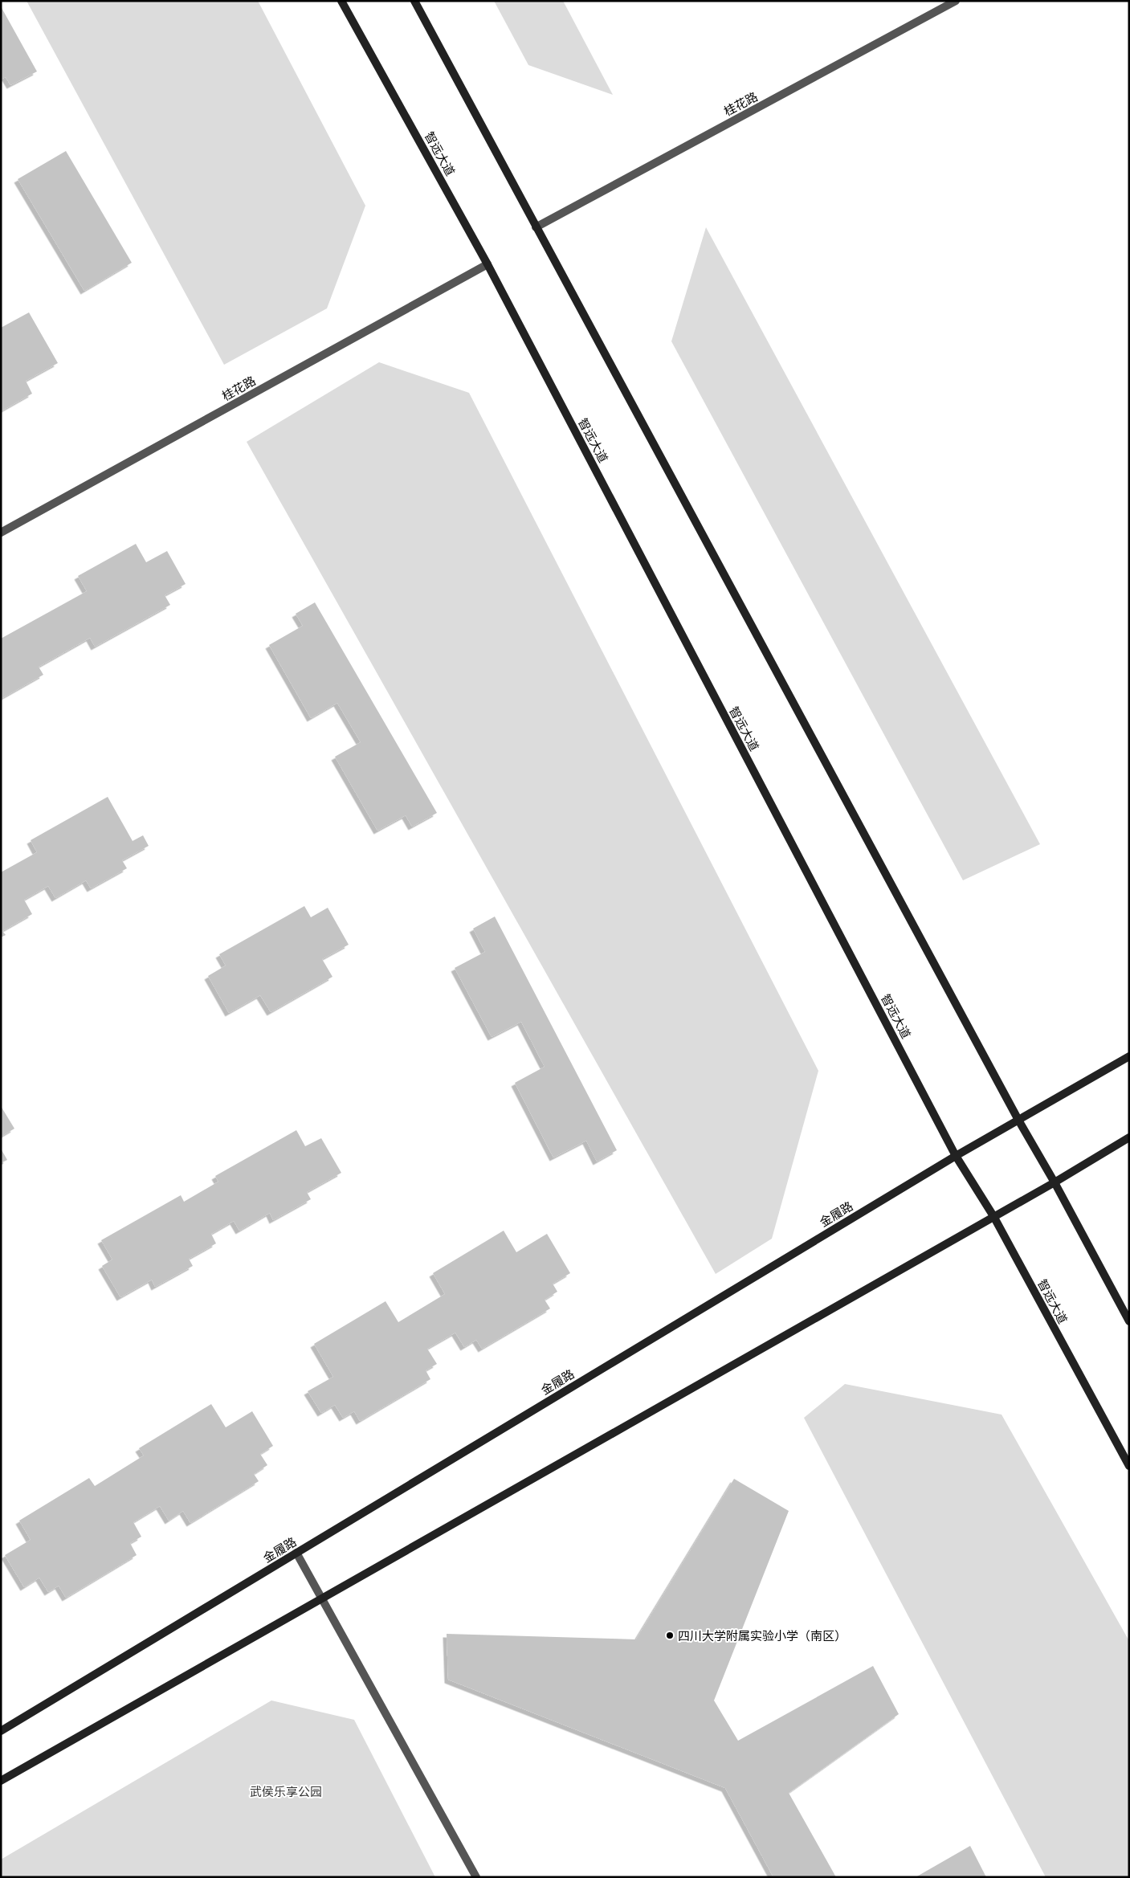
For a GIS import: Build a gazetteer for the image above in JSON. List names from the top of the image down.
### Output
{
  "streets": {
    "main road": ["智远大道", "金履路"],
    "street": ["桂花路"]
  },
  "crossings": [
    ["桂花路", "智远大道"],
    ["智远大道", "金履路"]
  ],
  "parks": ["武侯乐享公园"],
  "places": ["四川大学附属实验小学（南区）"]
}
